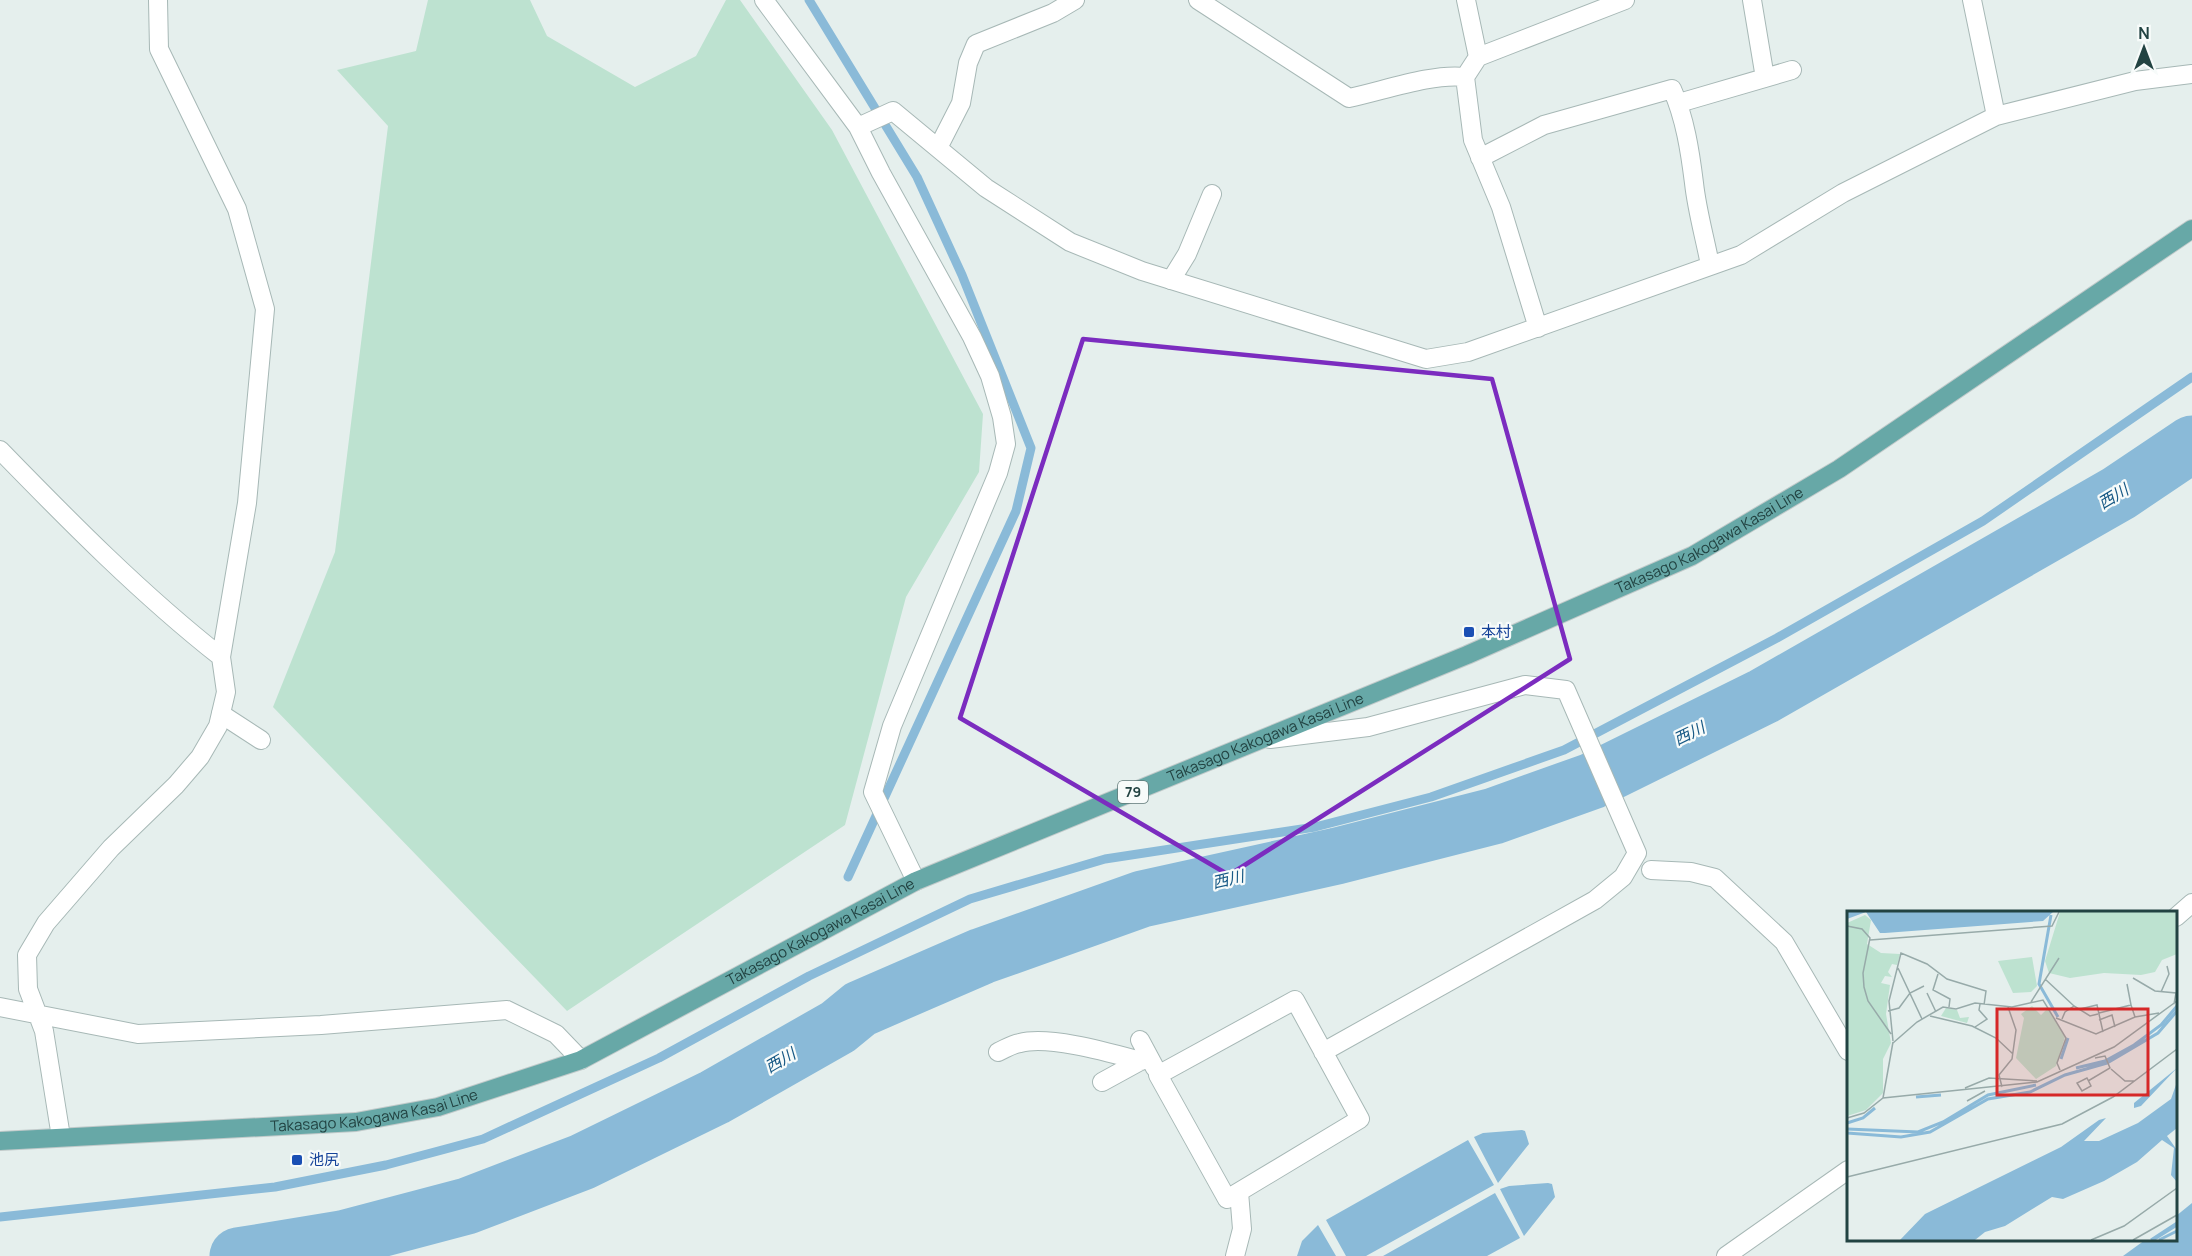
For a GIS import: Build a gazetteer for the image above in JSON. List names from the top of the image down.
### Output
{
  "streets": {
    "main road": ["Takasago Kakogawa Kasai Line", "79"]
  },
  "water": ["西川"],
  "places": {
    "transit": ["本村", "池尻"]
  },
  "north": "top"
}
